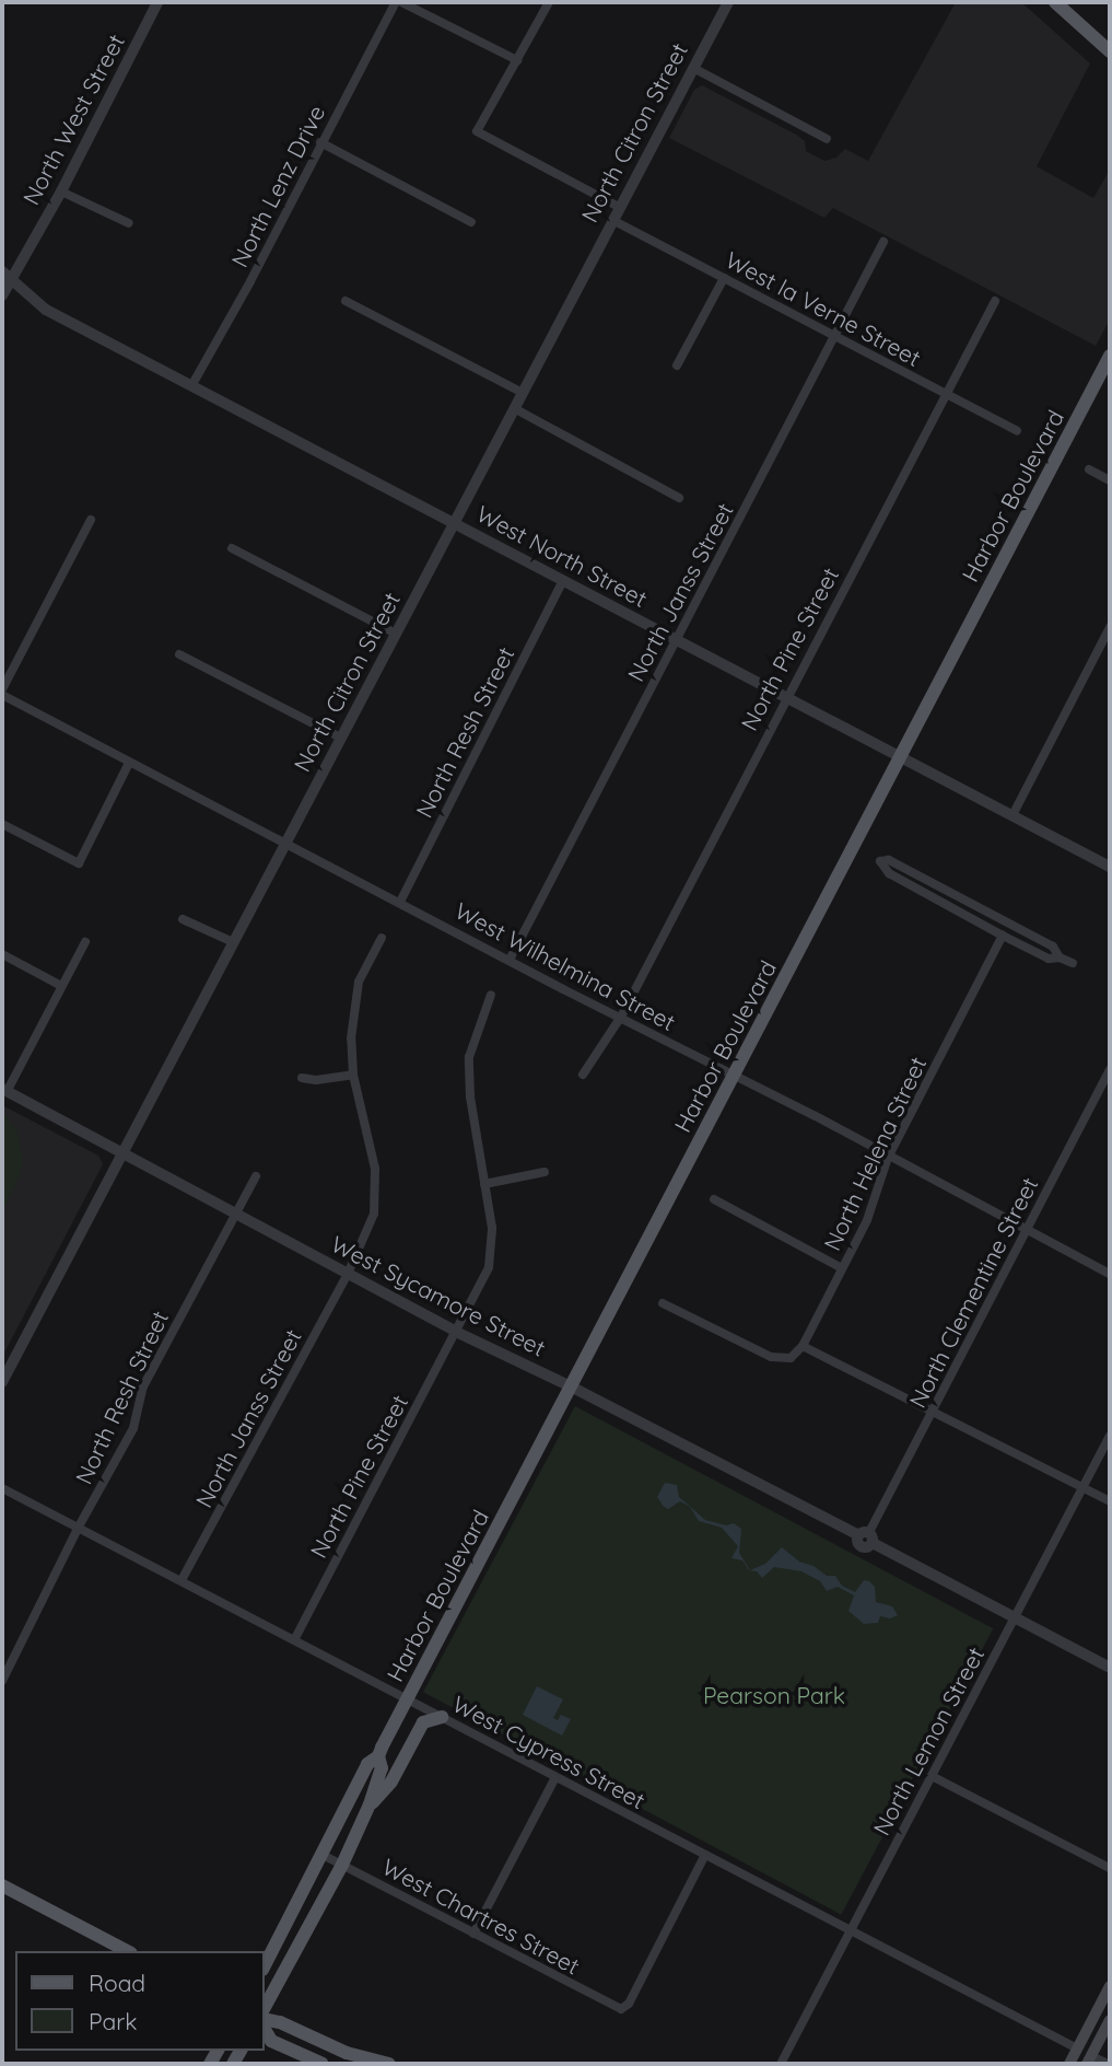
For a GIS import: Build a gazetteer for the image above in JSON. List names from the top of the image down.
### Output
{
  "streets": {
    "main road": ["Harbor Boulevard"],
    "street": [
      "North West Street",
      "North Citron Street",
      "North Lenz Drive",
      "West la Verne Street",
      "West North Street",
      "North Janss Street",
      "North Pine Street",
      "North Resh Street",
      "West Wilhelmina Street",
      "North Helena Street",
      "North Clementine Street",
      "West Sycamore Street",
      "North Lemon Street",
      "West Cypress Street",
      "West Chartres Street"
    ]
  },
  "crossings": [
    ["North West Street", "West North Street"],
    ["North Citron Street", "West la Verne Street"],
    ["North Citron Street", "West North Street"],
    ["North Citron Street", "West Wilhelmina Street"],
    ["North Citron Street", "West Sycamore Street"],
    ["North Lenz Drive", "West North Street"],
    ["West la Verne Street", "North Janss Street"],
    ["West la Verne Street", "North Pine Street"],
    ["Harbor Boulevard", "West North Street"],
    ["Harbor Boulevard", "West Wilhelmina Street"],
    ["Harbor Boulevard", "West Sycamore Street"],
    ["Harbor Boulevard", "West Cypress Street"],
    ["Harbor Boulevard", "West Chartres Street"],
    ["West North Street", "North Janss Street"],
    ["West North Street", "North Pine Street"],
    ["West North Street", "North Resh Street"],
    ["North Janss Street", "West Wilhelmina Street"],
    ["North Janss Street", "West Sycamore Street"],
    ["North Janss Street", "West Cypress Street"],
    ["North Pine Street", "West Wilhelmina Street"],
    ["North Pine Street", "West Sycamore Street"],
    ["North Pine Street", "West Cypress Street"],
    ["North Resh Street", "West Wilhelmina Street"],
    ["North Resh Street", "West Sycamore Street"],
    ["North Resh Street", "West Cypress Street"],
    ["West Wilhelmina Street", "North Helena Street"],
    ["West Wilhelmina Street", "North Clementine Street"],
    ["North Clementine Street", "West Sycamore Street"],
    ["West Sycamore Street", "North Lemon Street"],
    ["North Lemon Street", "West Cypress Street"],
    ["West Cypress Street", "West Chartres Street"]
  ],
  "parks": ["Pearson Park"],
  "legend": ["Road", "Park"]
}
